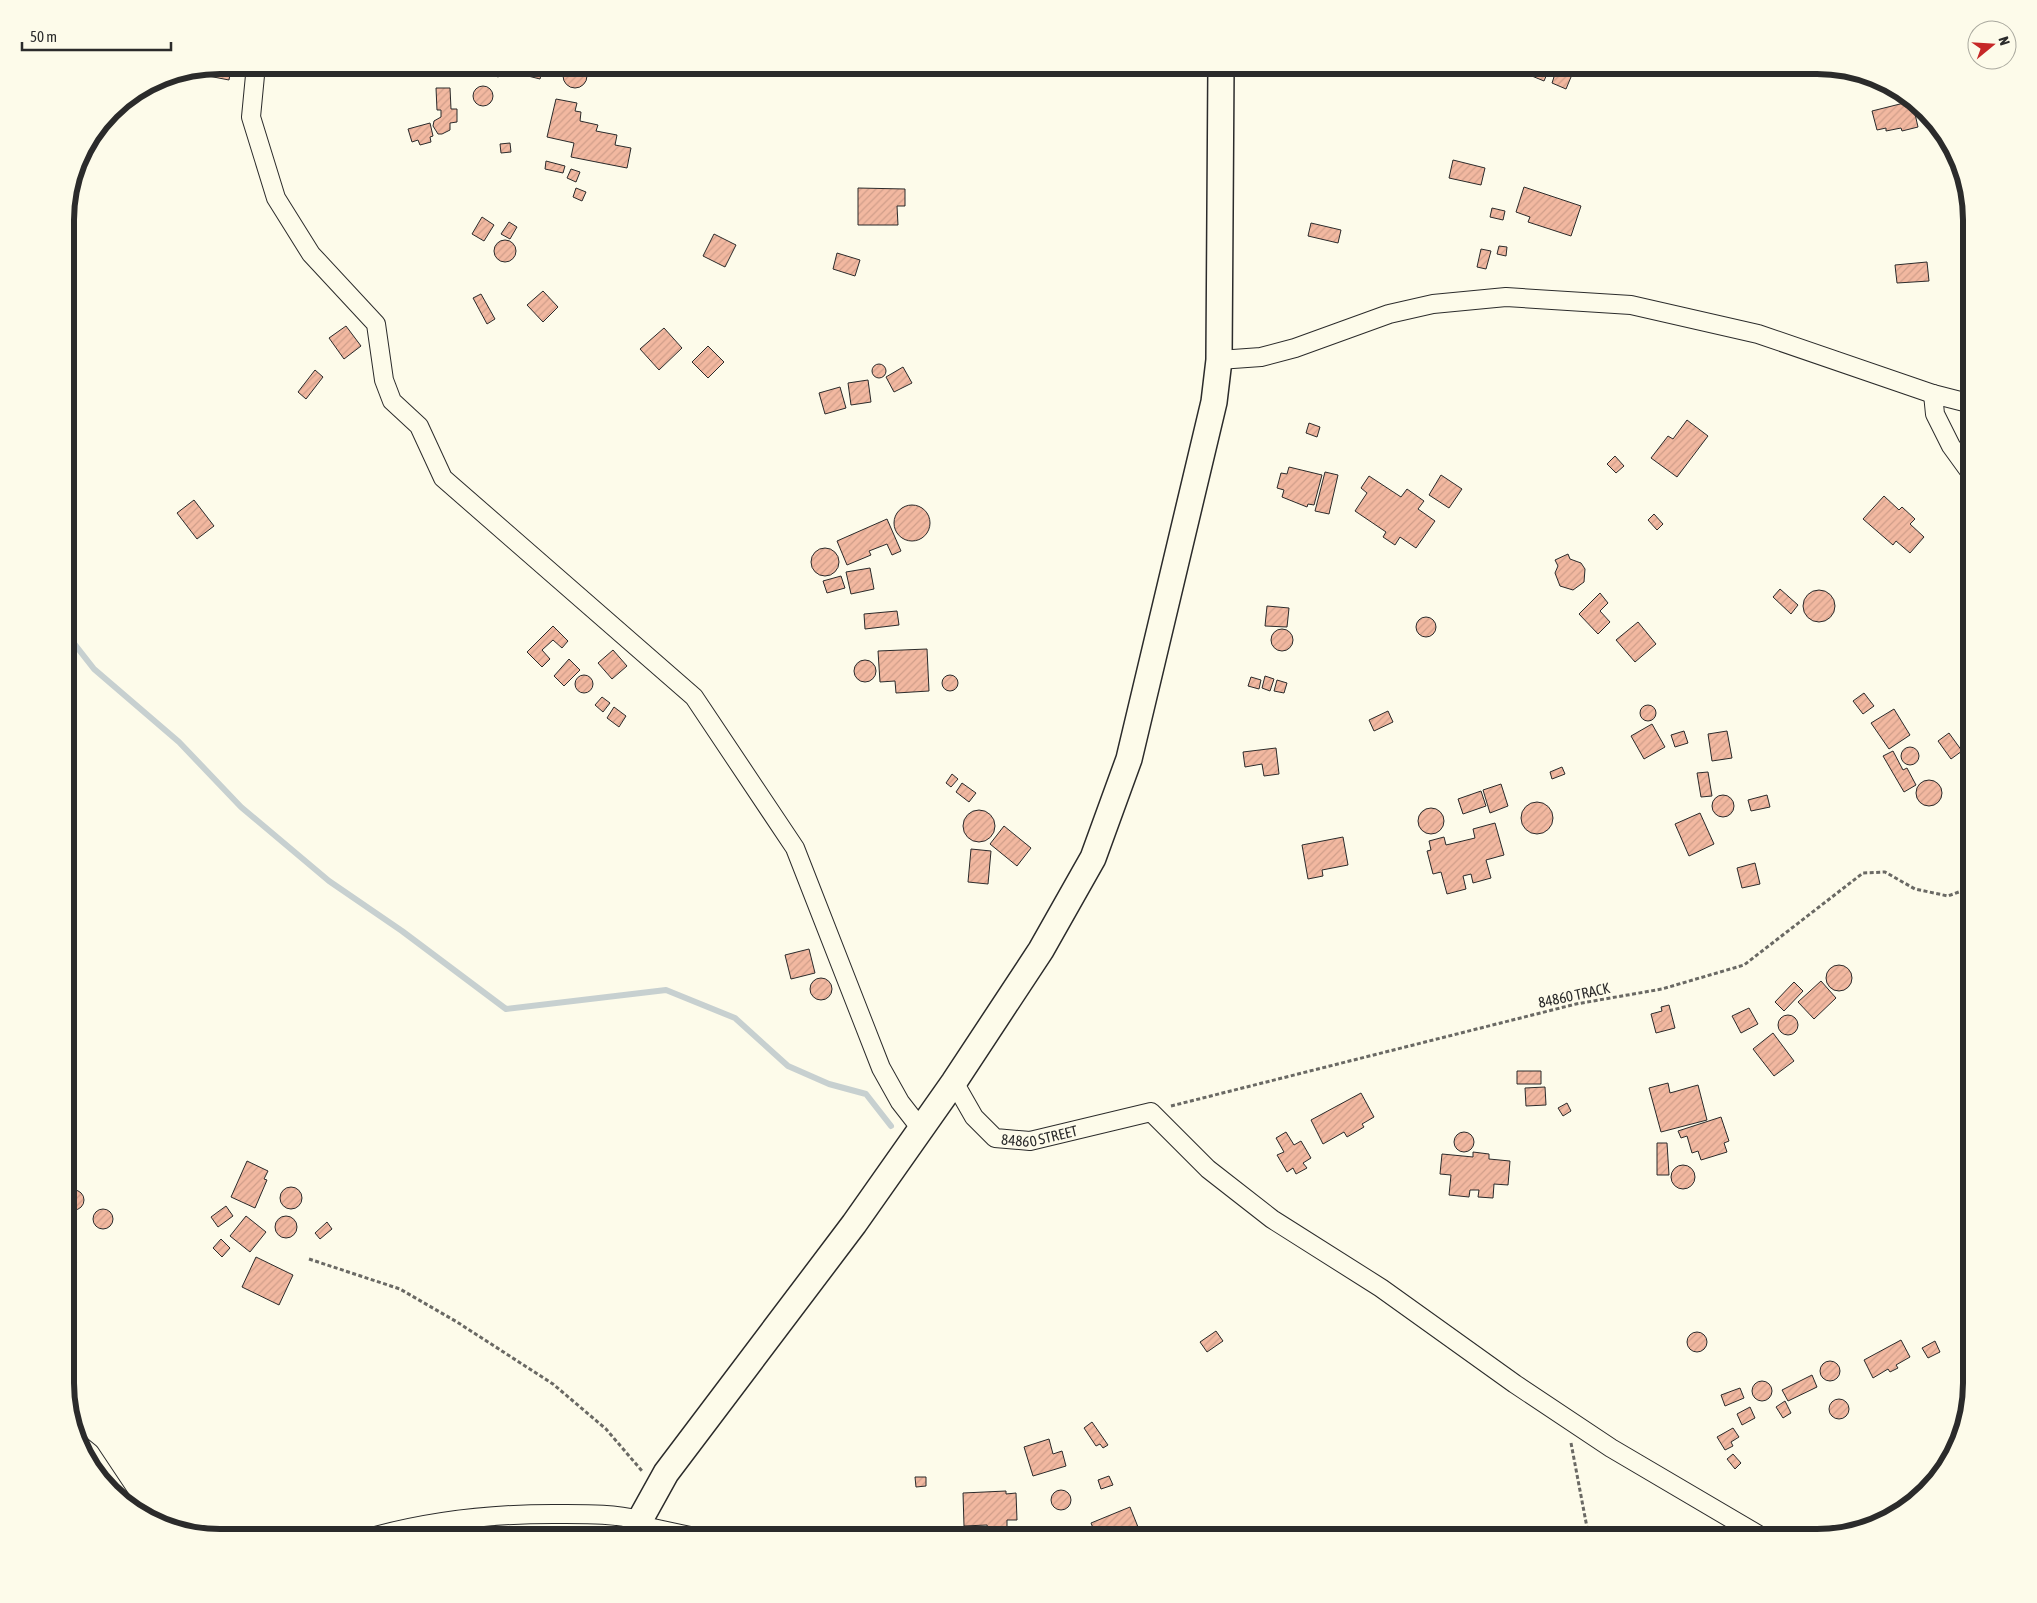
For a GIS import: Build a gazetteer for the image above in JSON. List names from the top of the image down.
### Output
{
  "streets": {
    "street": ["84860 STREET"],
    "path": ["84860 TRACK"]
  },
  "crossings": [
    ["84860 TRACK", "84860 STREET"]
  ],
  "scale_bar": "50 m",
  "north": "right"
}
